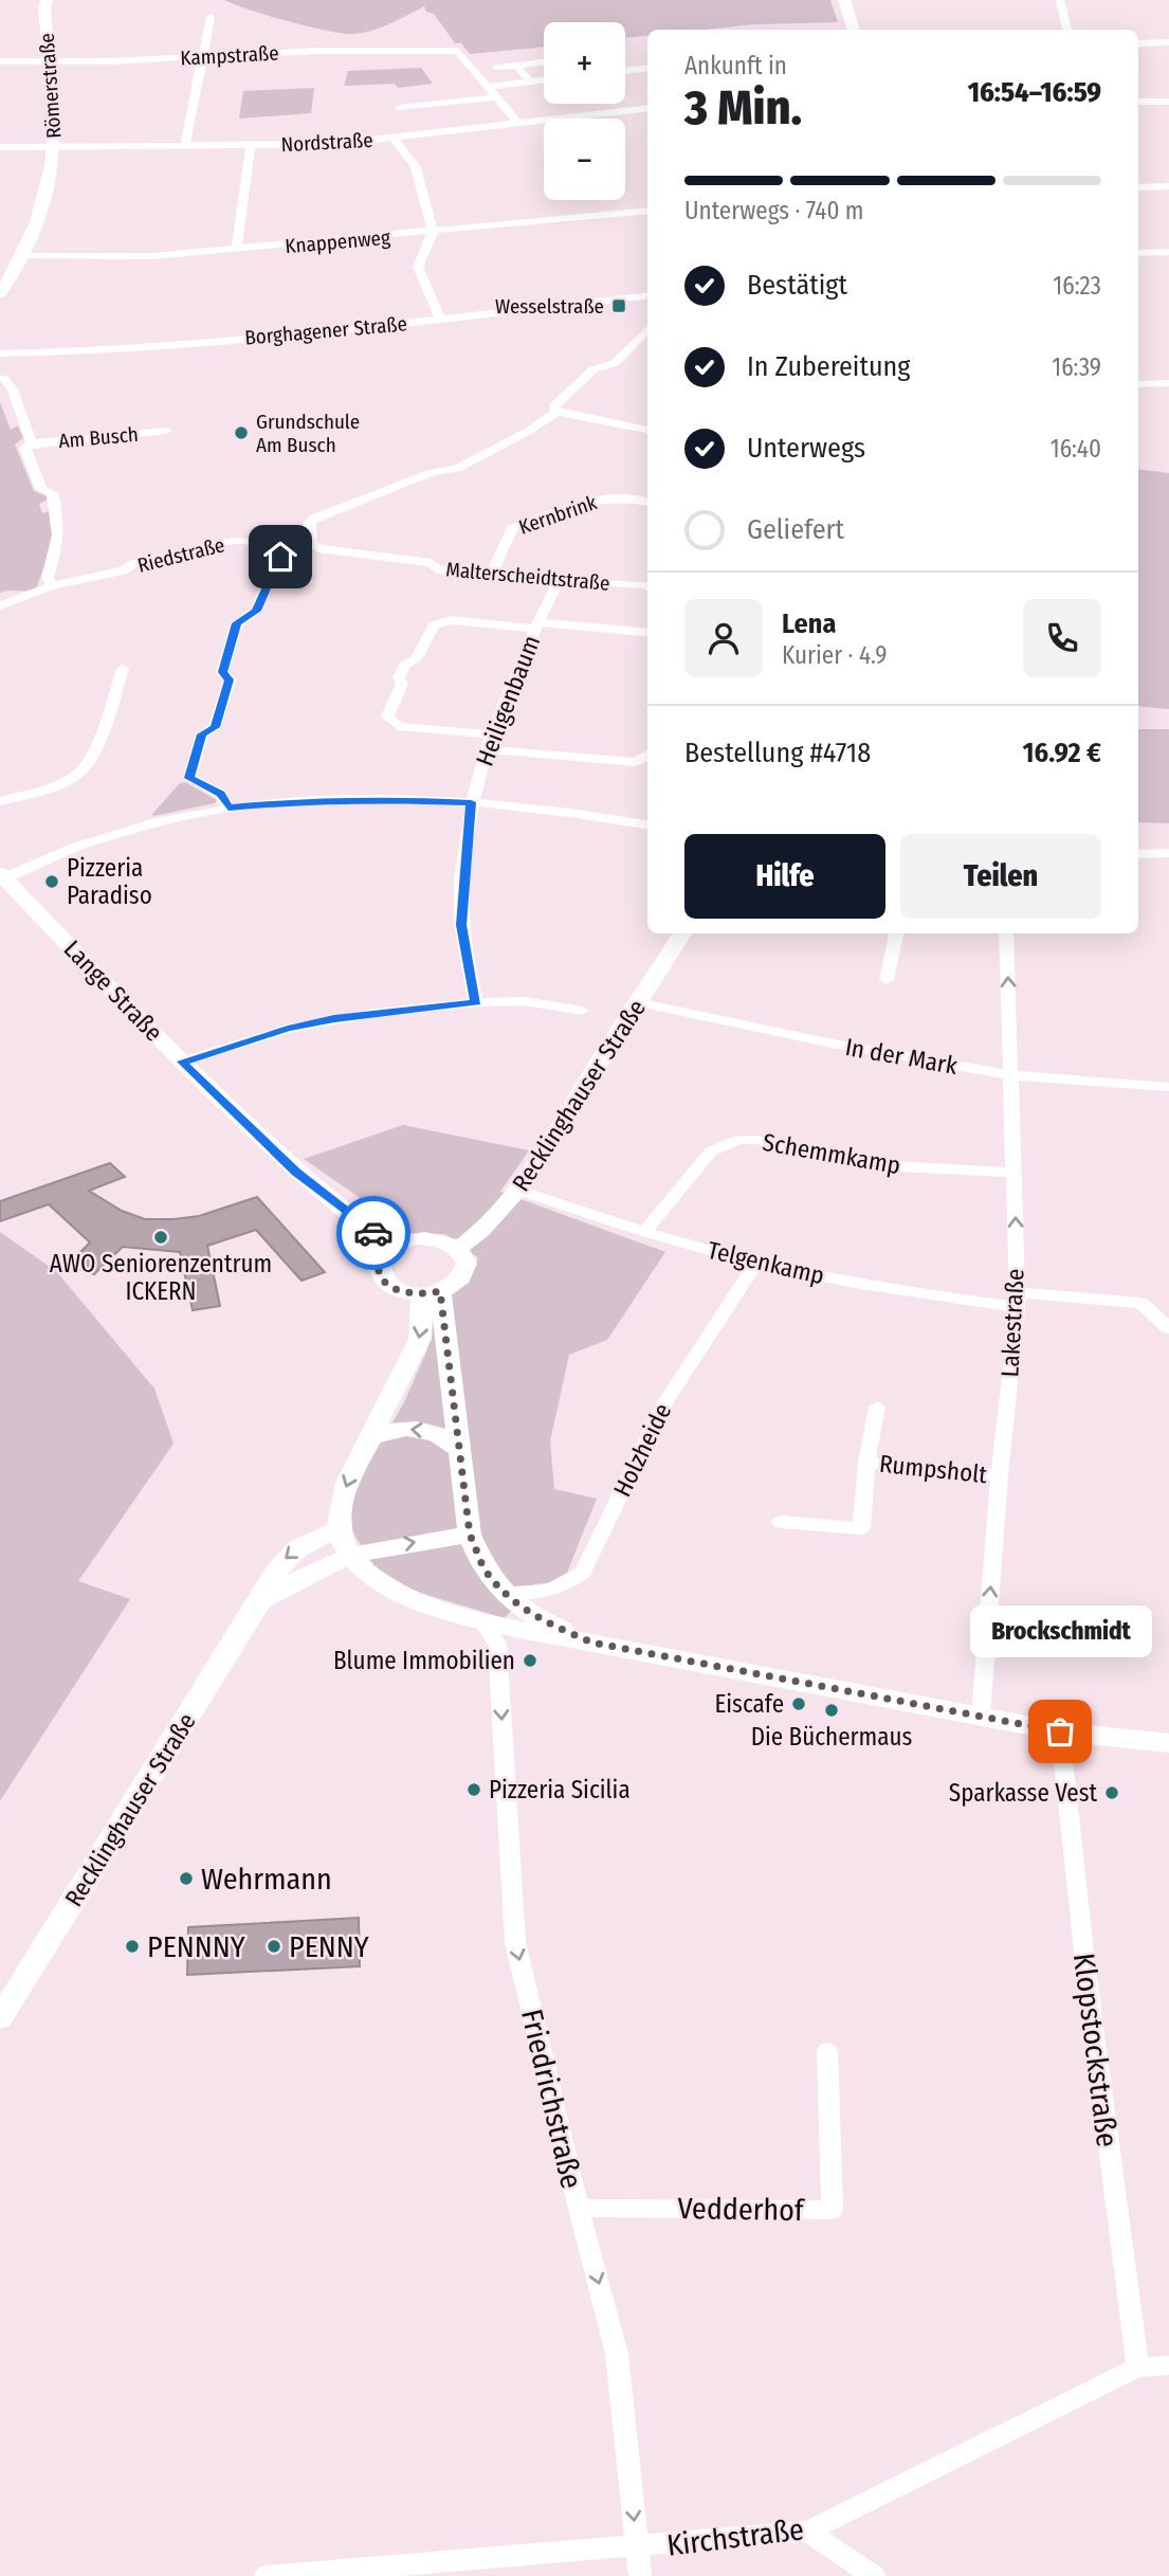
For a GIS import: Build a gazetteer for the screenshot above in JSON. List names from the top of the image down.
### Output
{
  "streets": {
    "main road": ["Römerstraße", "Lange Straße", "Recklinghauser Straße"],
    "street": [
      "Kampstraße",
      "Nordstraße",
      "Knappenweg",
      "Borghagener Straße",
      "Am Busch",
      "Kernbrink",
      "Riedstraße",
      "Malterscheidtstraße",
      "Heiligenbaum",
      "In der Mark",
      "Schemmkamp",
      "Telgenkamp",
      "Lakestraße",
      "Holzheide",
      "Rumpsholt",
      "Klopstockstraße",
      "Friedrichstraße",
      "Vedderhof",
      "Kirchstraße"
    ]
  },
  "crossings": [
    ["Kampstraße", "Römerstraße"],
    ["Römerstraße", "Nordstraße"],
    ["Römerstraße", "Knappenweg"],
    ["Am Busch", "Riedstraße"],
    ["Kernbrink", "Malterscheidtstraße"],
    ["Malterscheidtstraße", "Heiligenbaum"],
    ["Lange Straße", "Recklinghauser Straße"],
    ["In der Mark", "Recklinghauser Straße"],
    ["In der Mark", "Lakestraße"],
    ["Recklinghauser Straße", "Telgenkamp"],
    ["Schemmkamp", "Telgenkamp"],
    ["Schemmkamp", "Lakestraße"],
    ["Telgenkamp", "Lakestraße"],
    ["Telgenkamp", "Holzheide"],
    ["Lakestraße", "Rumpsholt"],
    ["Klopstockstraße", "Kirchstraße"],
    ["Friedrichstraße", "Vedderhof"],
    ["Friedrichstraße", "Kirchstraße"]
  ],
  "one_way": ["Lakestraße", "Friedrichstraße"],
  "places": {
    "transit": ["Wesselstraße"],
    "other": [
      "Grundschule Am Busch",
      "Pizzeria Paradiso",
      "AWO Seniorenzentrum ICKERN",
      "Blume Immobilien",
      "Eiscafe",
      "Die Büchermaus",
      "Brockschmidt",
      "Pizzeria Sicilia",
      "Sparkasse Vest",
      "Wehrmann",
      "PENNNY",
      "PENNY"
    ]
  },
  "page": {
    "map_buttons": ["+", "−"],
    "heading": ["3 Min.", "Ankunft in", "16:54–16:59"],
    "panel": [
      "Lena",
      "Kurier · 4.9",
      "Bestellung #4718",
      "16.92 €"
    ],
    "bar": "Unterwegs · 740 m",
    "list": [
      ["Bestätigt", "16:23"],
      ["In Zubereitung", "16:39"],
      ["Unterwegs", "16:40"],
      "Geliefert"
    ],
    "buttons": ["Hilfe", "Teilen"],
    "bubble": "Brockschmidt"
  }
}
